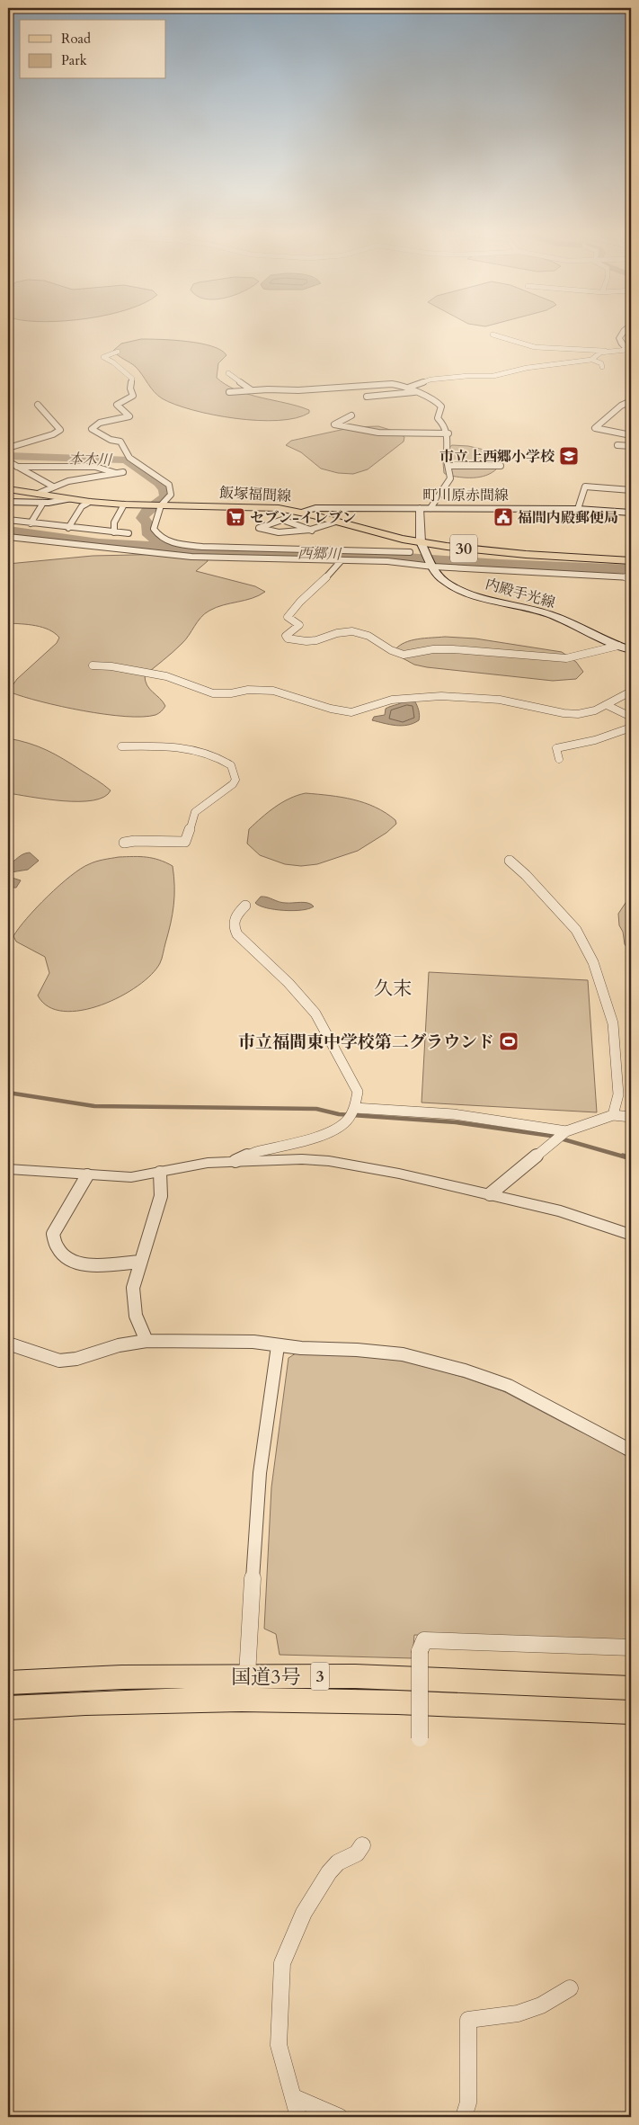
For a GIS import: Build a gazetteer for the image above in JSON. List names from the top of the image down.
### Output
{
  "streets": {
    "highway": ["国道3号", "3"],
    "main road": [
      "飯塚福間線",
      "町川原赤間線",
      "30",
      "内殿手光線"
    ]
  },
  "crossings": [
    ["飯塚福間線", "町川原赤間線"],
    ["飯塚福間線", "内殿手光線"]
  ],
  "districts": ["久末"],
  "water": ["本木川", "西郷川"],
  "places": {
    "school or university": ["市立上西郷小学校"],
    "supermarket": ["セブン-イレブン"],
    "public building": ["福間内殿郵便局"],
    "sports": ["市立福間東中学校第二グラウンド"]
  },
  "legend": ["Road", "Park"]
}
